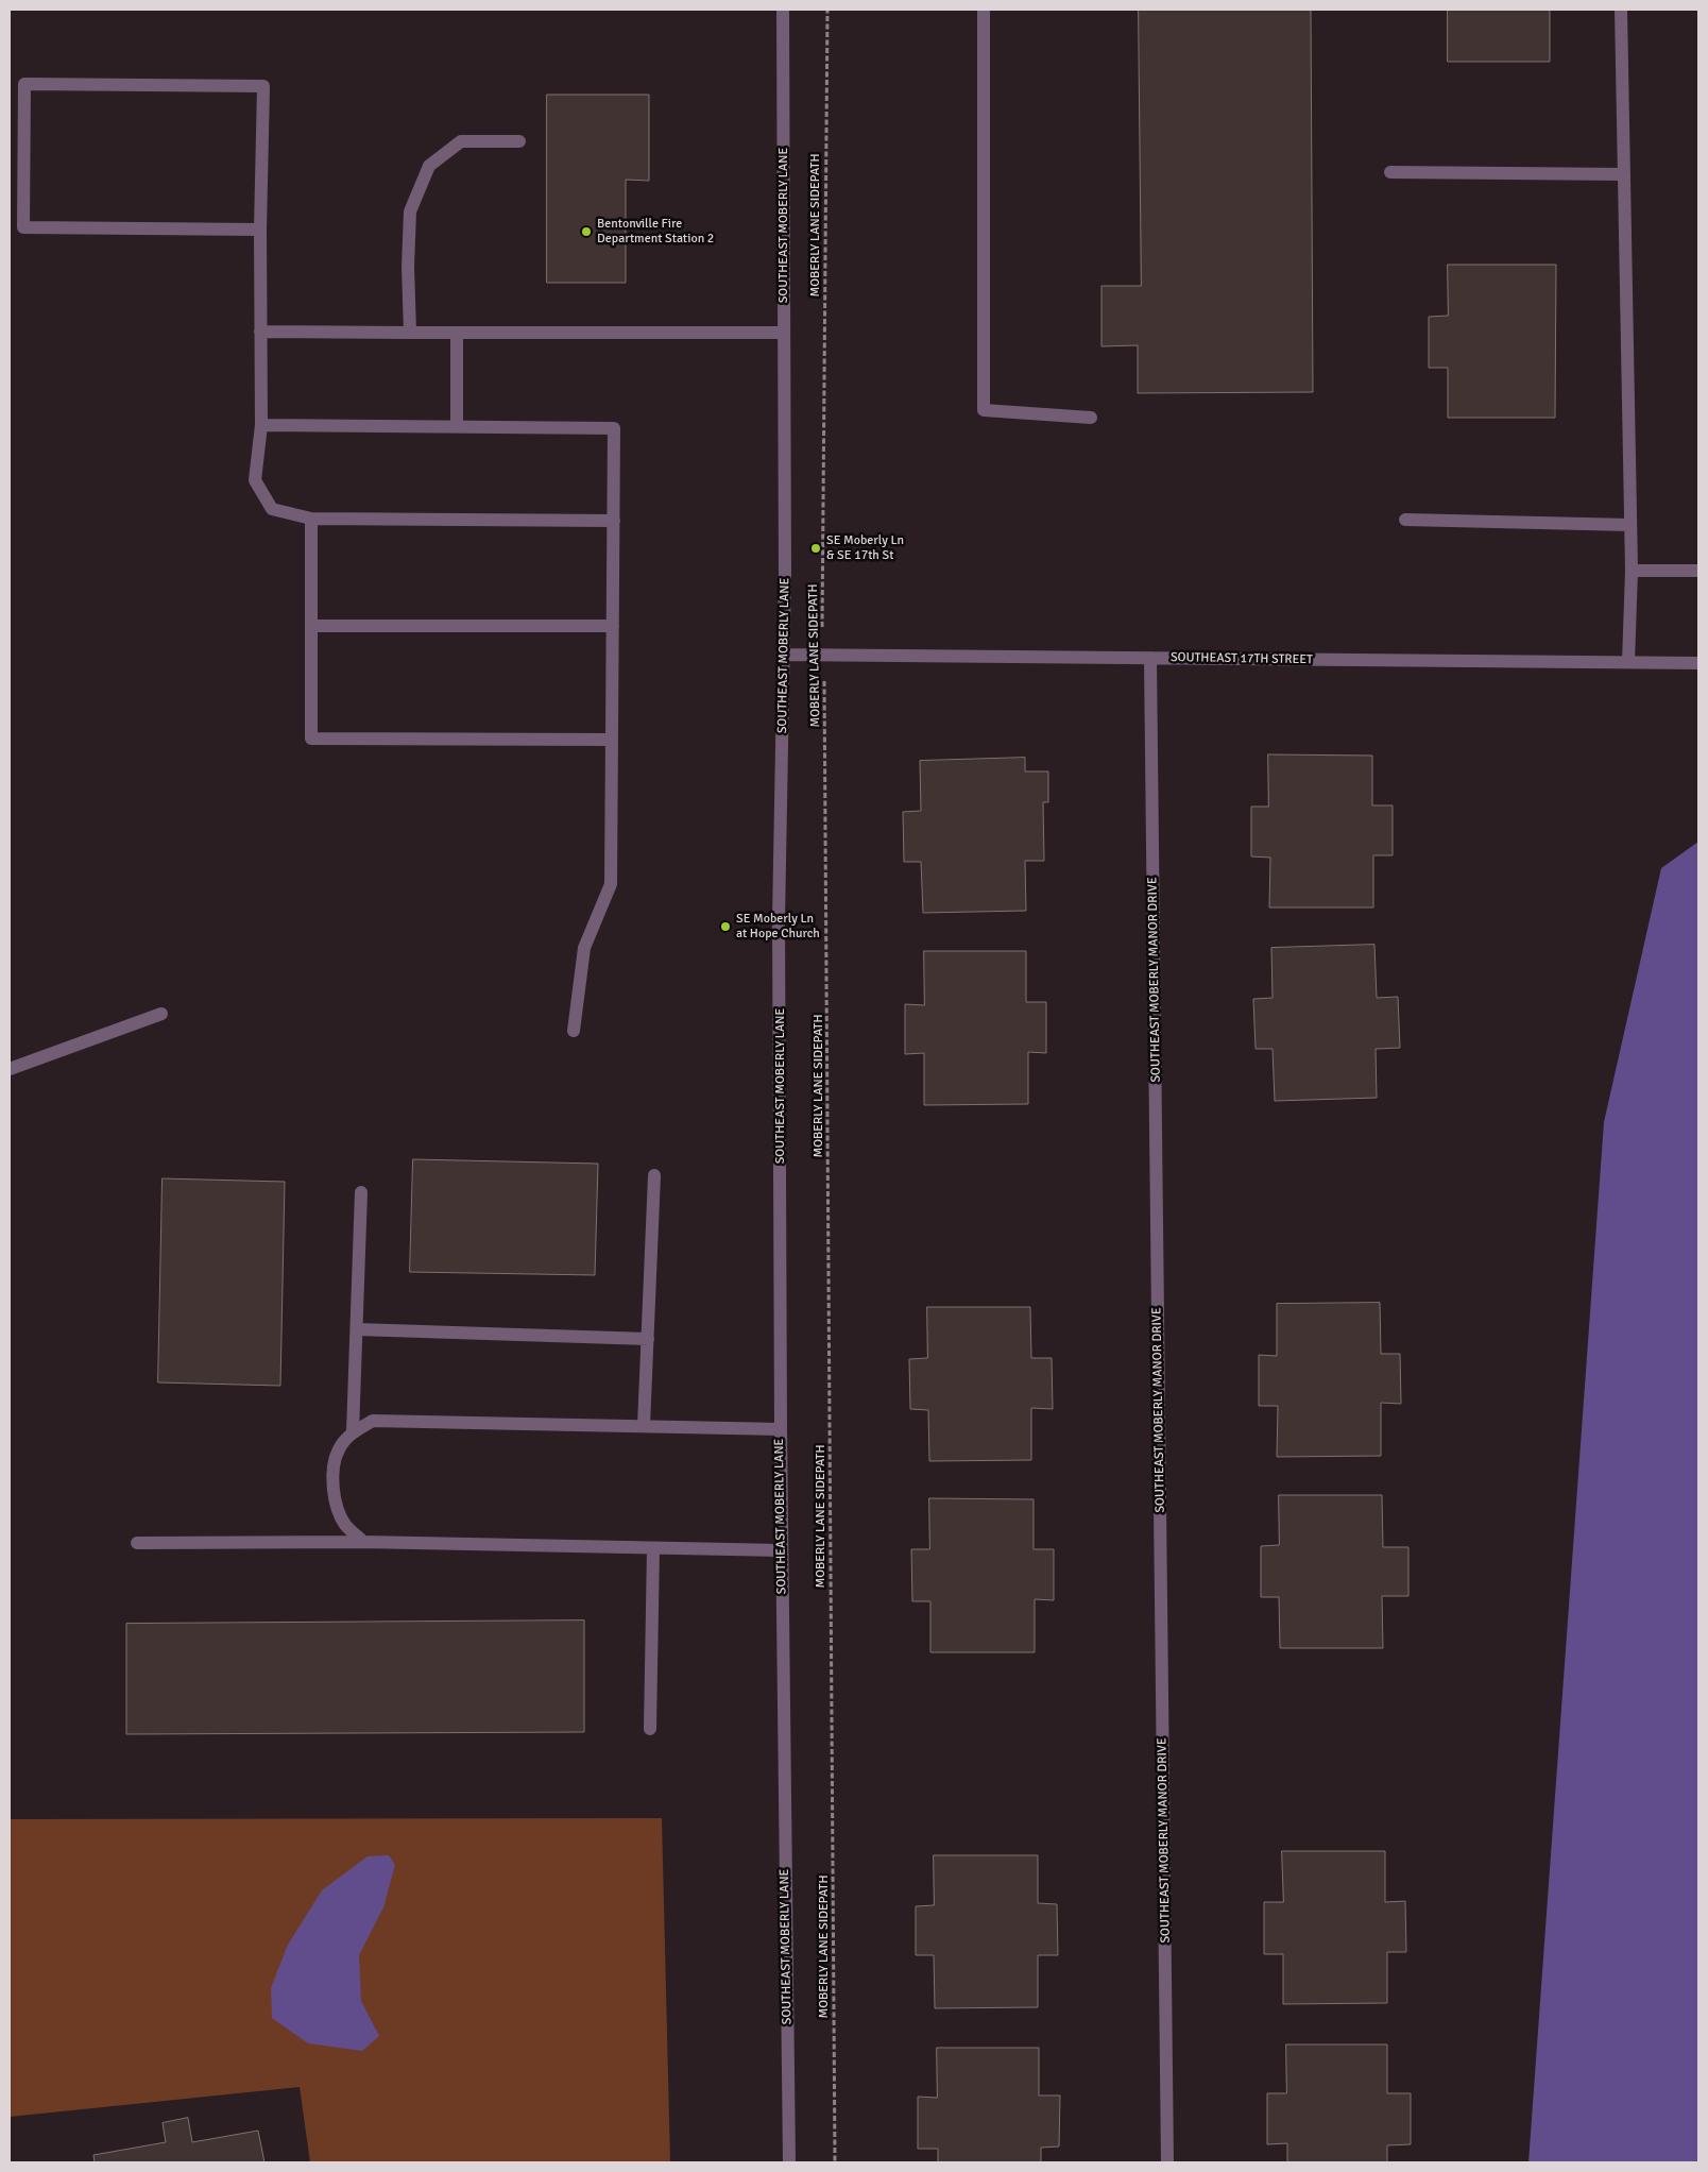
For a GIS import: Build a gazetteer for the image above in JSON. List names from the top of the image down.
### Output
{
  "streets": {
    "street": ["SOUTHEAST MOBERLY LANE", "SOUTHEAST 17TH STREET", "SOUTHEAST MOBERLY MANOR DRIVE"],
    "path": ["MOBERLY LANE SIDEPATH"]
  },
  "crossings": [
    ["SOUTHEAST MOBERLY LANE", "SOUTHEAST 17TH STREET"],
    ["MOBERLY LANE SIDEPATH", "SOUTHEAST 17TH STREET"],
    ["SOUTHEAST 17TH STREET", "SOUTHEAST MOBERLY MANOR DRIVE"]
  ],
  "places": ["Bentonville Fire Department Station 2", "SE Moberly Ln & SE 17th St", "SE Moberly Ln at Hope Church"]
}
